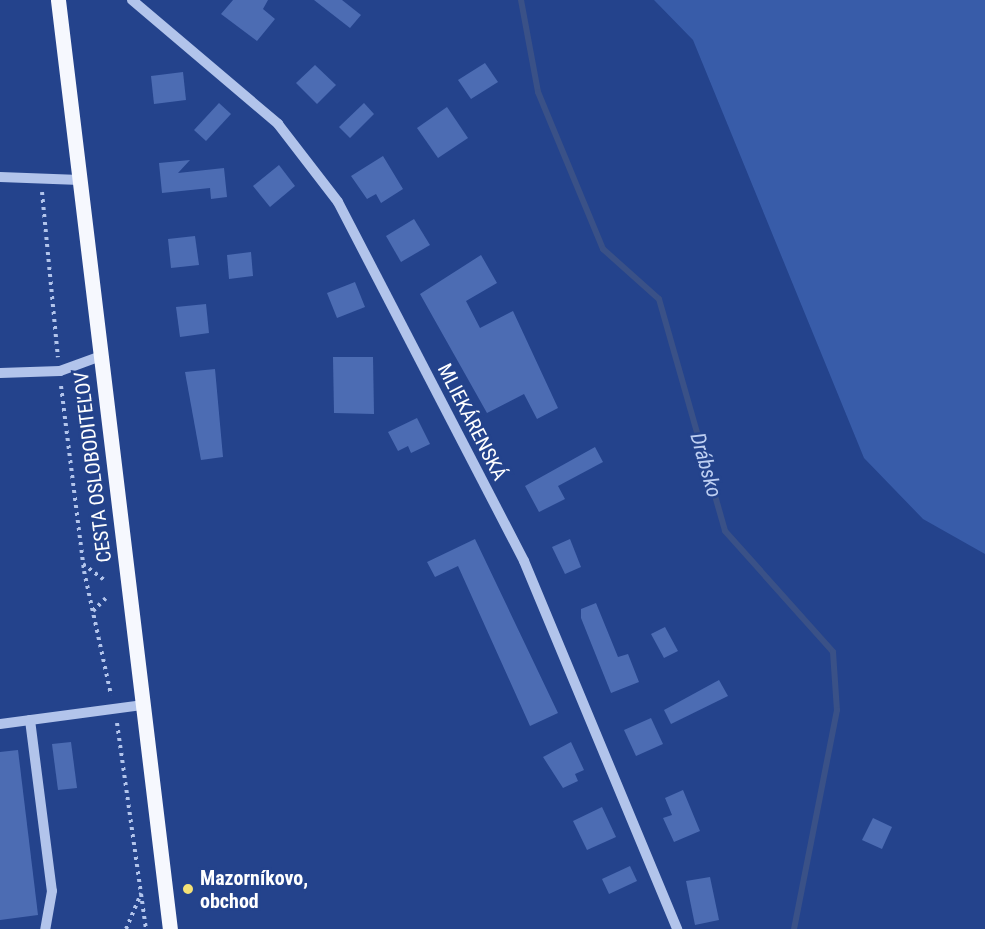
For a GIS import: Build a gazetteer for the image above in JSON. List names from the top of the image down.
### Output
{
  "streets": {
    "main road": ["CESTA OSLOBODITEĽOV"],
    "street": ["MLIEKÁRENSKÁ"]
  },
  "water": ["Drábsko"],
  "places": ["Mazorníkovo, obchod"]
}
